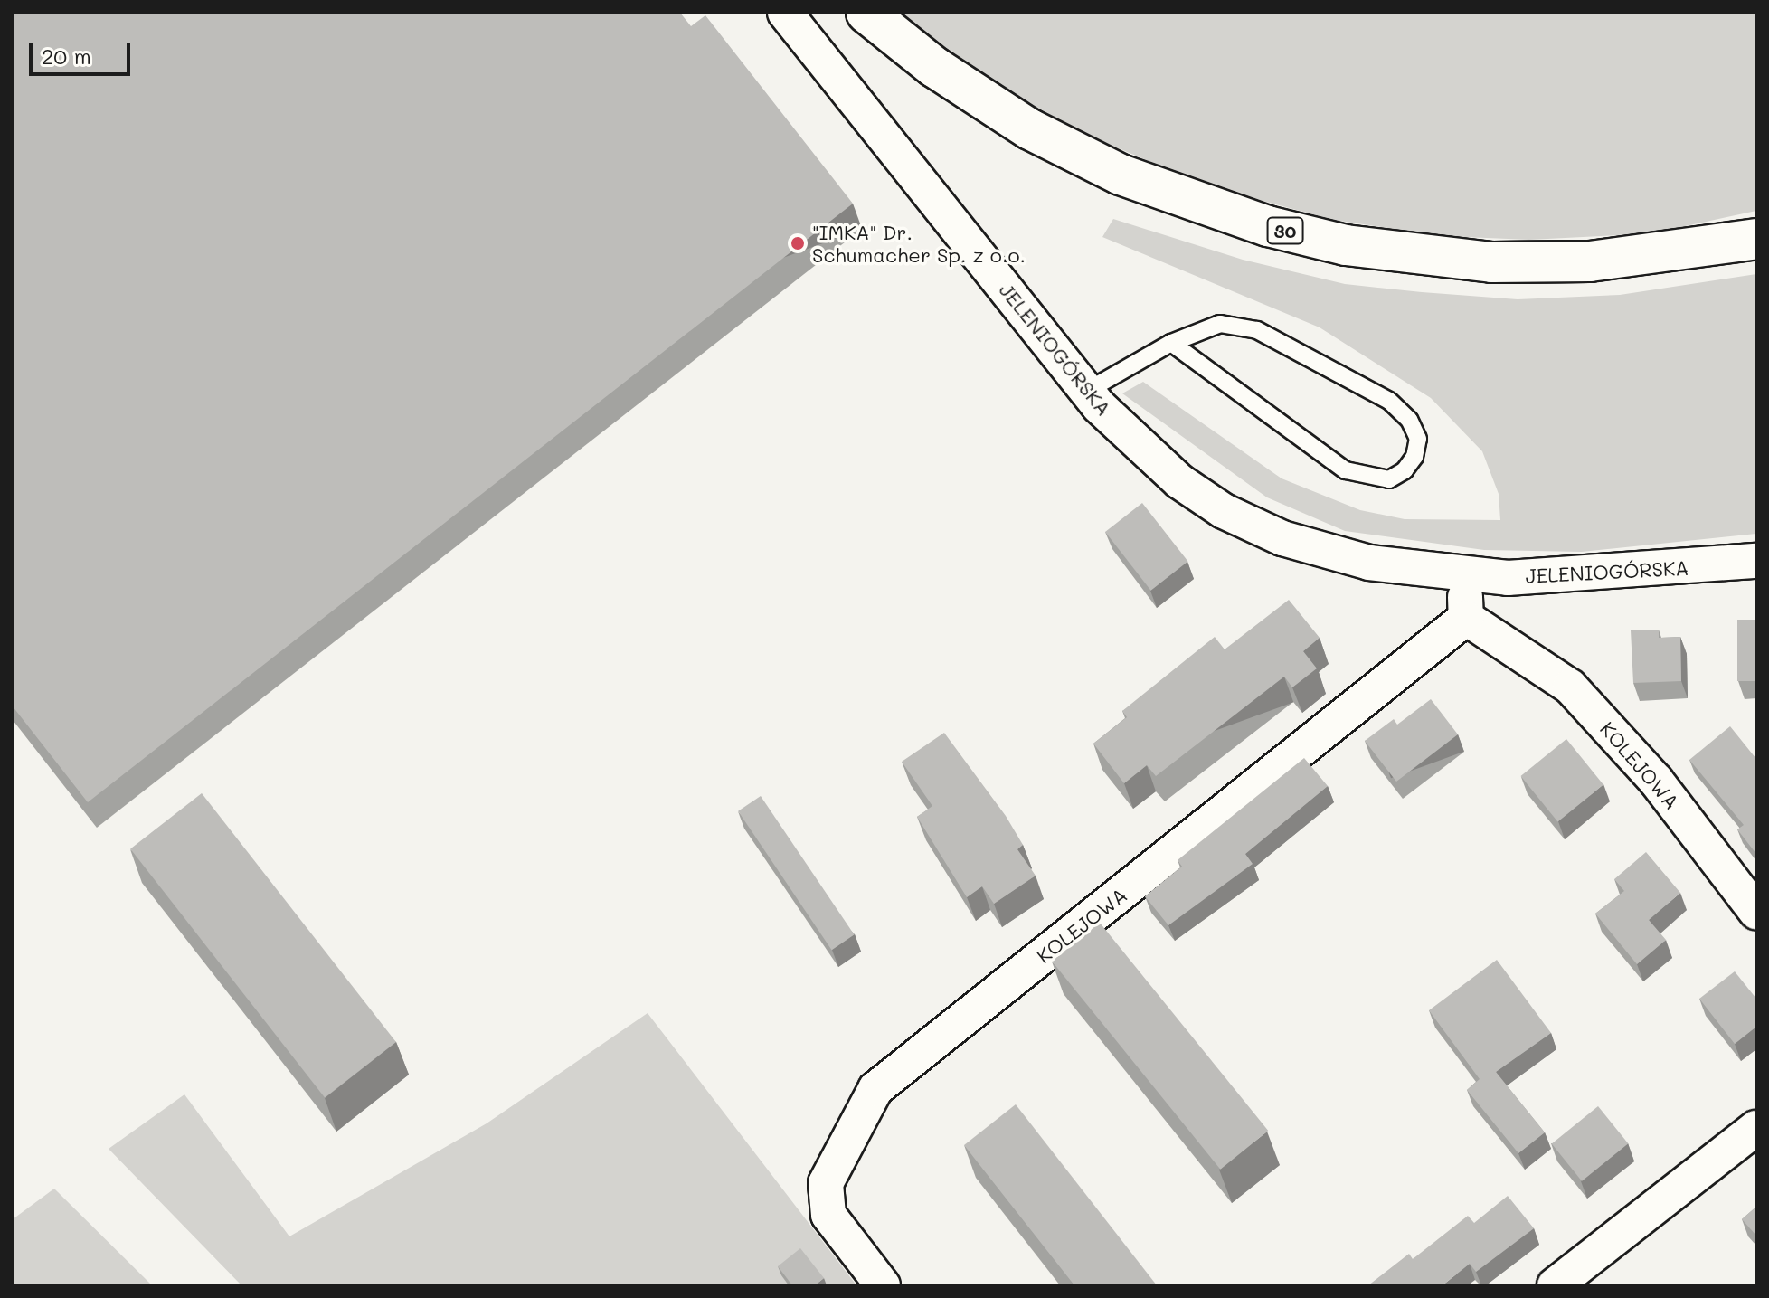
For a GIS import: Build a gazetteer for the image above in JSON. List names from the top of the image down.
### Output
{
  "streets": {
    "main road": ["30"],
    "street": ["JELENIOGÓRSKA", "KOLEJOWA"]
  },
  "places": ["\"IMKA\" Dr. Schumacher Sp. z o.o."],
  "scale_bar": "20 m"
}
